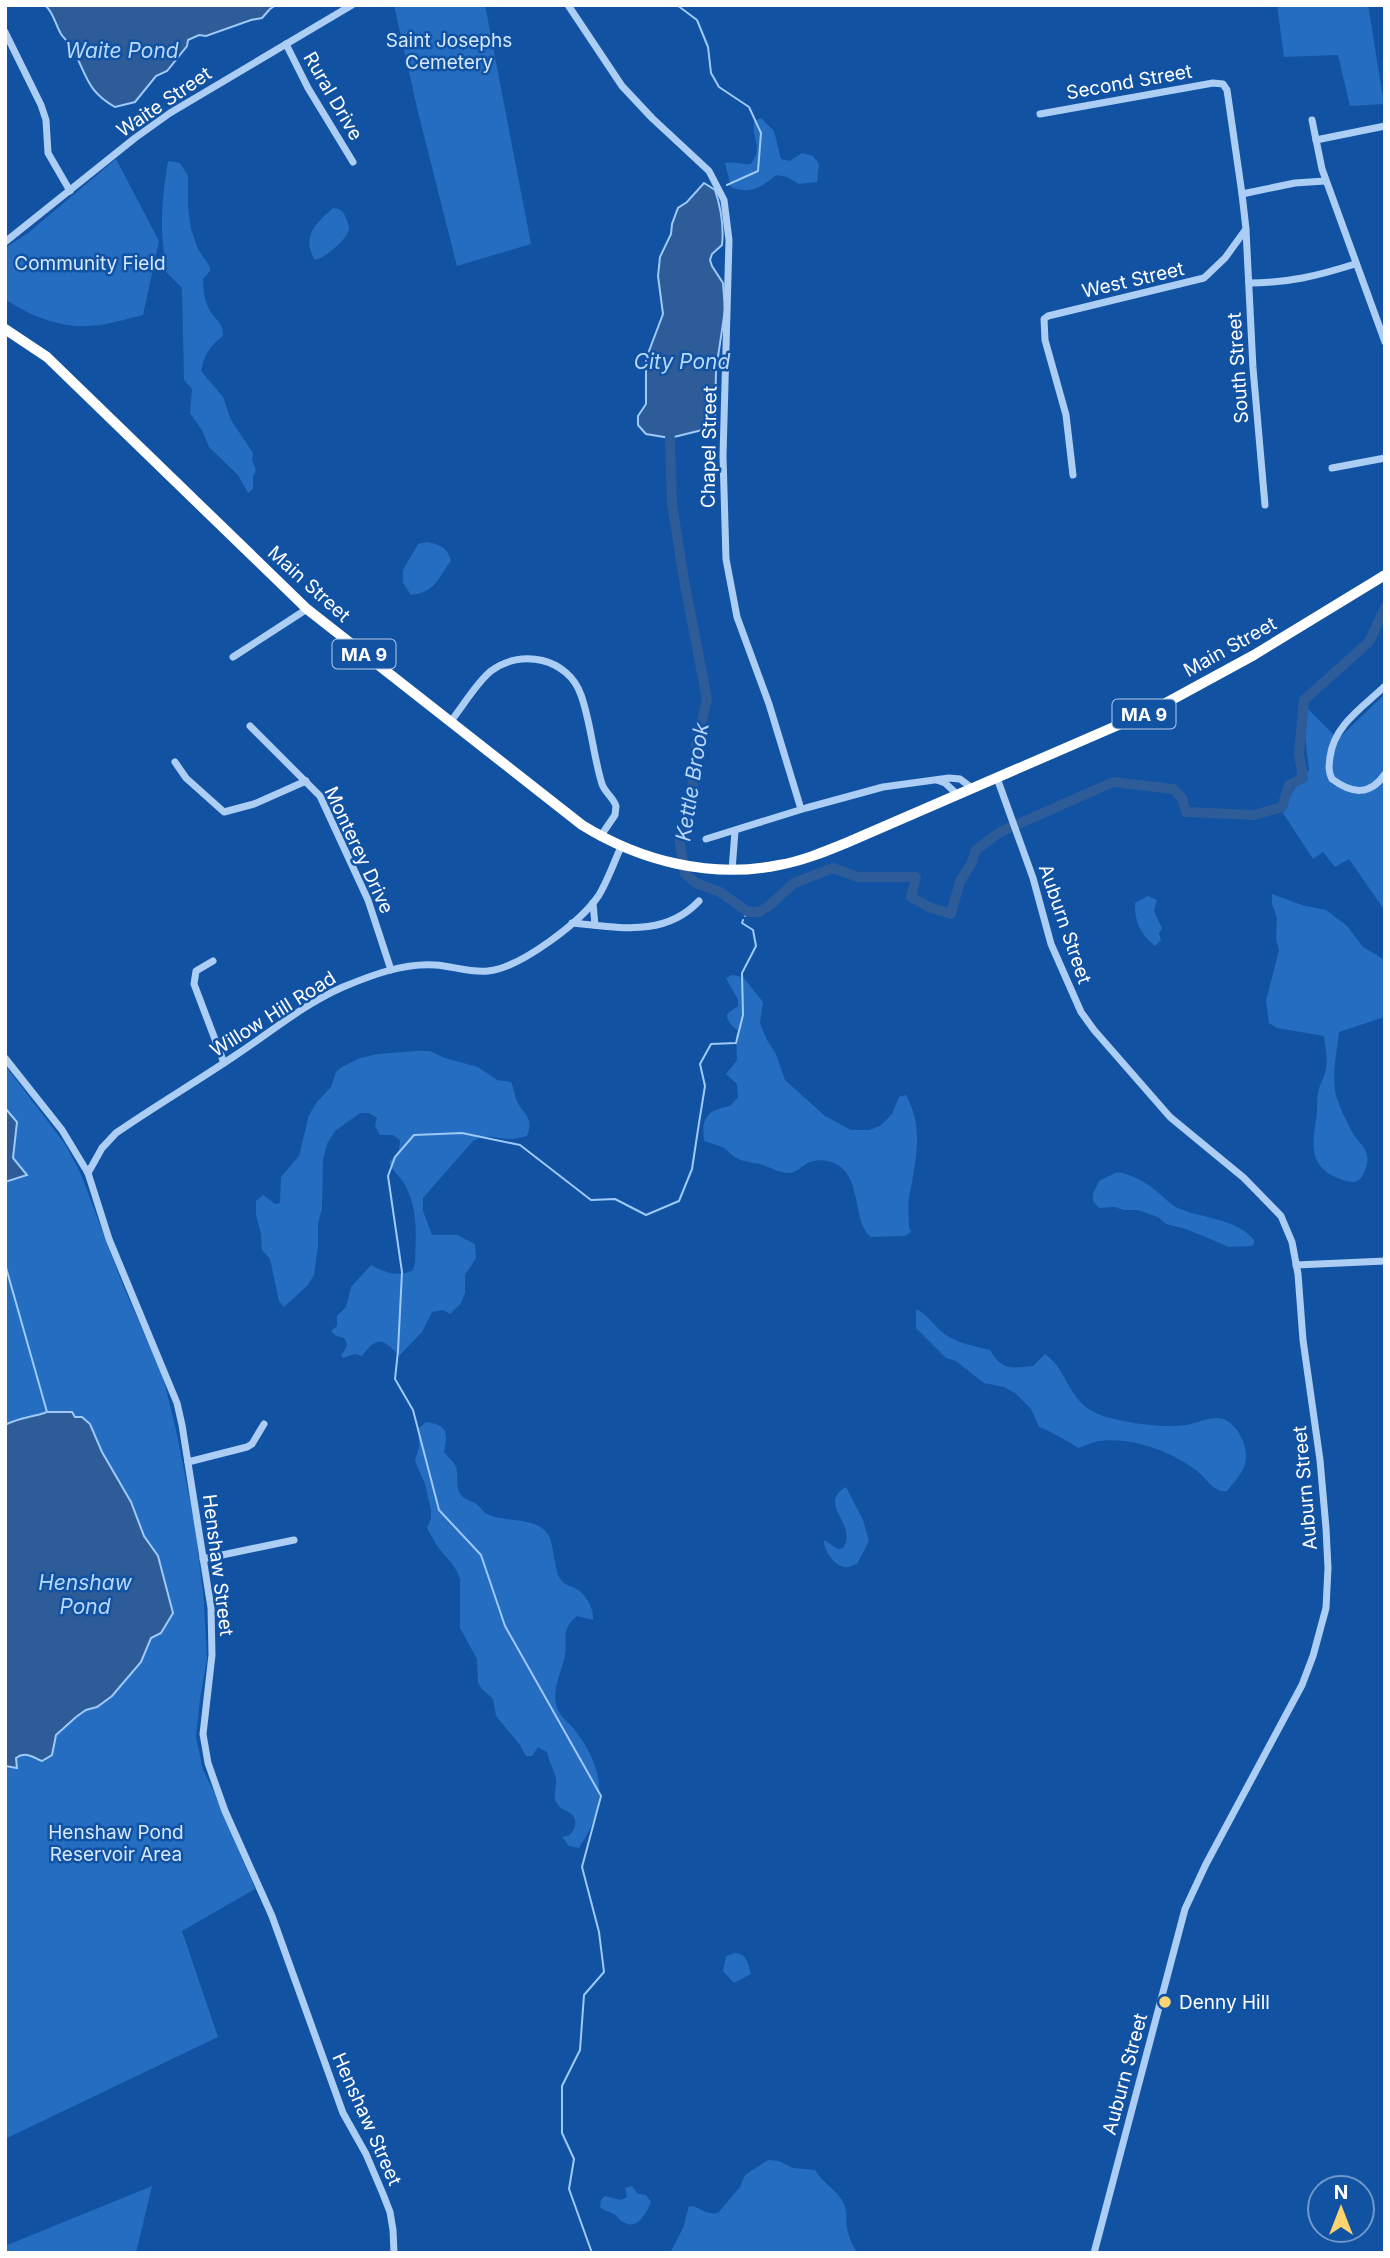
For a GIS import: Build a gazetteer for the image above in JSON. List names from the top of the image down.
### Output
{
  "streets": {
    "highway": ["Main Street", "MA 9"],
    "street": [
      "Second Street",
      "Rural Drive",
      "Waite Street",
      "West Street",
      "South Street",
      "Chapel Street",
      "Monterey Drive",
      "Auburn Street",
      "Willow Hill Road",
      "Henshaw Street"
    ]
  },
  "crossings": [
    ["Rural Drive", "Waite Street"],
    ["West Street", "South Street"],
    ["Main Street", "Auburn Street"],
    ["Main Street", "Willow Hill Road"],
    ["Monterey Drive", "Willow Hill Road"],
    ["Willow Hill Road", "Henshaw Street"]
  ],
  "water": [
    "Waite Pond",
    "City Pond",
    "Kettle Brook",
    "Henshaw Pond"
  ],
  "parks": ["Saint Josephs Cemetery", "Community Field", "Henshaw Pond Reservoir Area"],
  "places": ["Denny Hill"],
  "north": "top"
}
